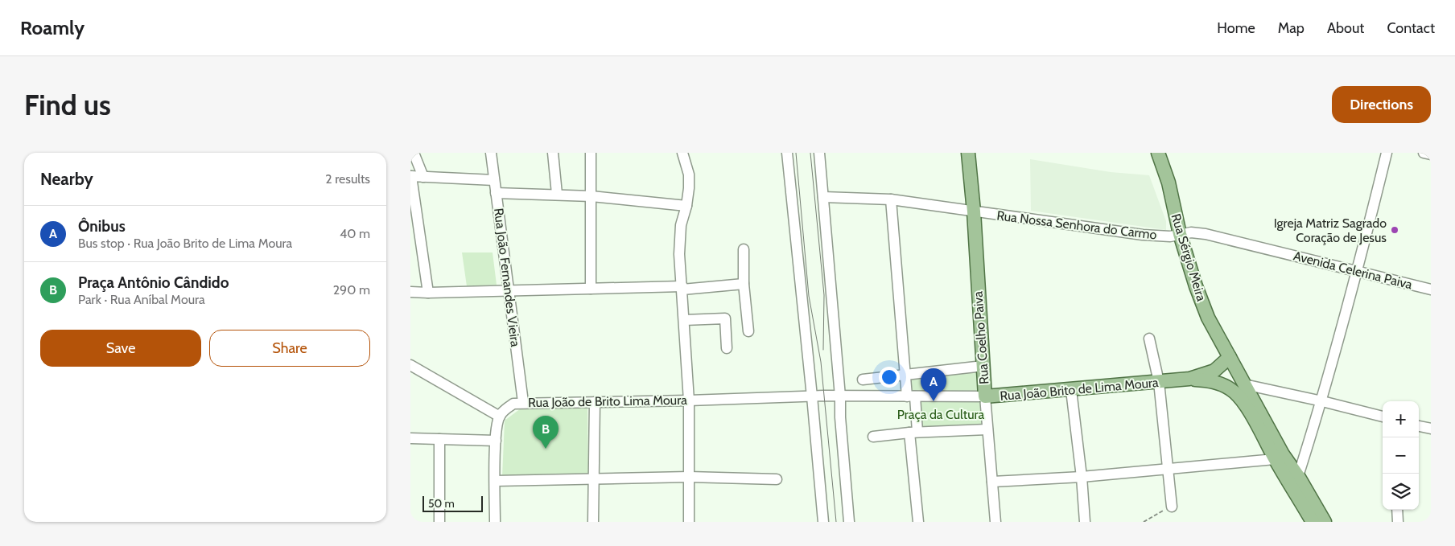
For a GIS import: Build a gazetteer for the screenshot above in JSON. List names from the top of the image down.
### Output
{
  "streets": {
    "main road": ["Rua Sérgio Meira", "Rua Coelho Paiva", "Rua João Brito de Lima Moura"],
    "street": [
      "Rua Nossa Senhora do Carmo",
      "Avenida Celerina Paiva",
      "Rua João Fernandes Vieira",
      "Rua João de Brito Lima Moura"
    ]
  },
  "crossings": [
    ["Rua Nossa Senhora do Carmo", "Rua Sérgio Meira"],
    ["Rua Nossa Senhora do Carmo", "Avenida Celerina Paiva"],
    ["Rua Nossa Senhora do Carmo", "Rua Coelho Paiva"],
    ["Rua Sérgio Meira", "Avenida Celerina Paiva"],
    ["Rua João Fernandes Vieira", "Rua João de Brito Lima Moura"],
    ["Rua Coelho Paiva", "Rua João Brito de Lima Moura"],
    ["Rua João Brito de Lima Moura", "Rua João de Brito Lima Moura"]
  ],
  "parks": ["Praça da Cultura"],
  "places": ["Igreja Matriz Sagrado Coração de Jesus"],
  "scale_bar": "50 m",
  "page": {
    "header": "Roamly",
    "nav": [
      "Home",
      "Map",
      "About",
      "Contact"
    ],
    "buttons": [
      "Directions",
      ["Save", "Share"]
    ],
    "title": "Find us",
    "heading": ["Nearby", "2 results"],
    "list": [
      {
        "mark": "A",
        "name": "Ônibus",
        "note": "Bus stop · Rua João Brito de Lima Moura",
        "value": "40 m"
      },
      {
        "mark": "B",
        "name": "Praça Antônio Cândido",
        "note": "Park · Rua Aníbal Moura",
        "value": "290 m"
      }
    ],
    "pins": ["A", "B"],
    "map_buttons": ["+", "−"],
    "scale": "50 m"
  }
}
